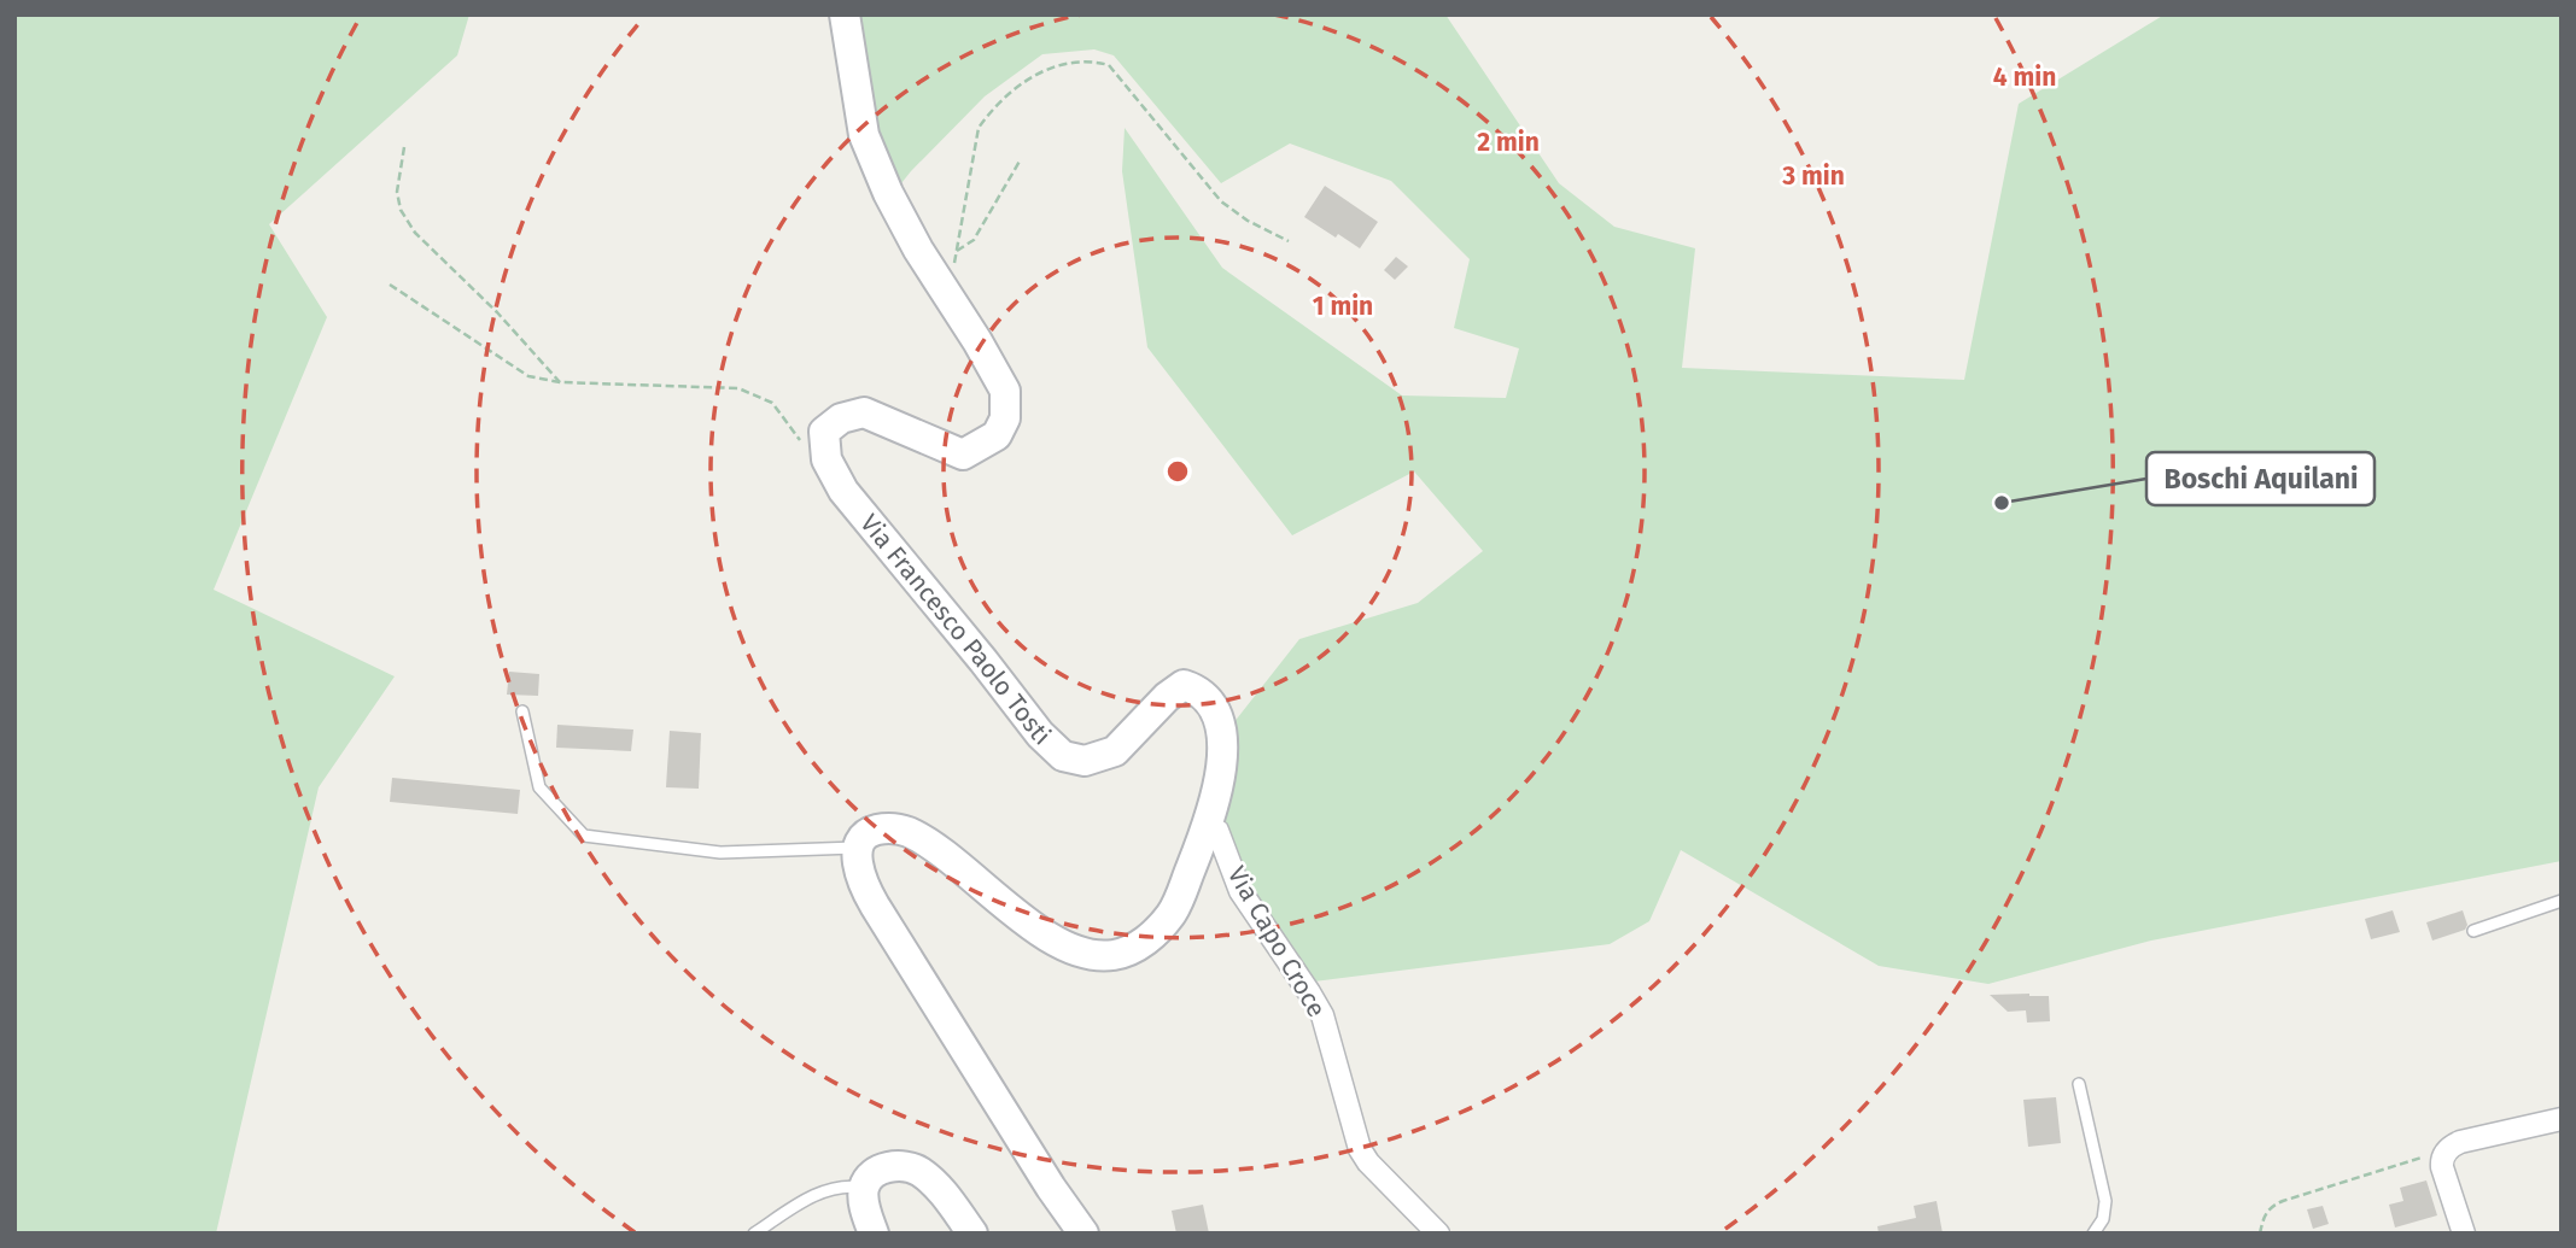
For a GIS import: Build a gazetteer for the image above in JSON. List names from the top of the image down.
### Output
{
  "streets": {
    "main road": ["Via Francesco Paolo Tosti"],
    "street": ["Via Capo Croce"]
  },
  "crossings": [
    ["Via Francesco Paolo Tosti", "Via Capo Croce"]
  ],
  "places": ["Boschi Aquilani"],
  "rings": [
    "4 min",
    "2 min",
    "3 min",
    "1 min"
  ]
}
